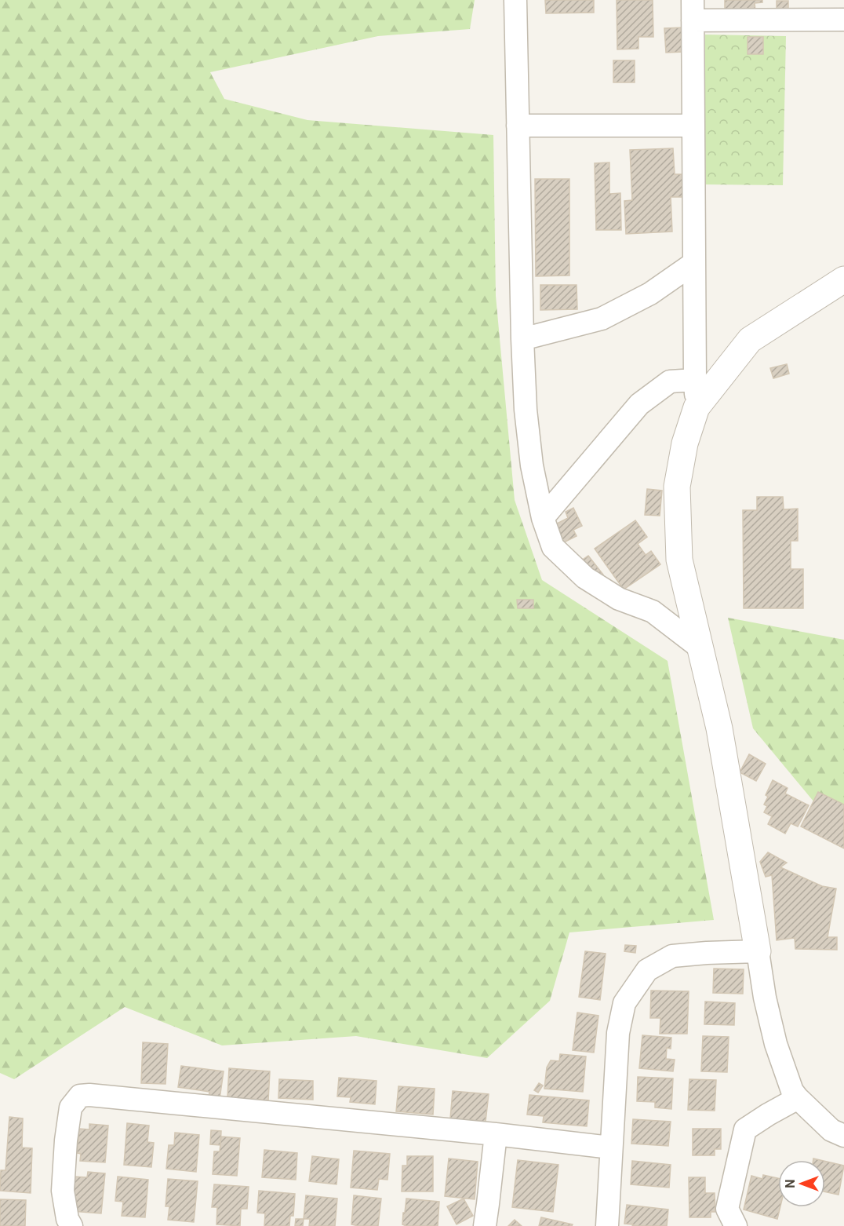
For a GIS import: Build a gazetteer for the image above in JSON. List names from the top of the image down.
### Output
{
  "north": "left"
}
